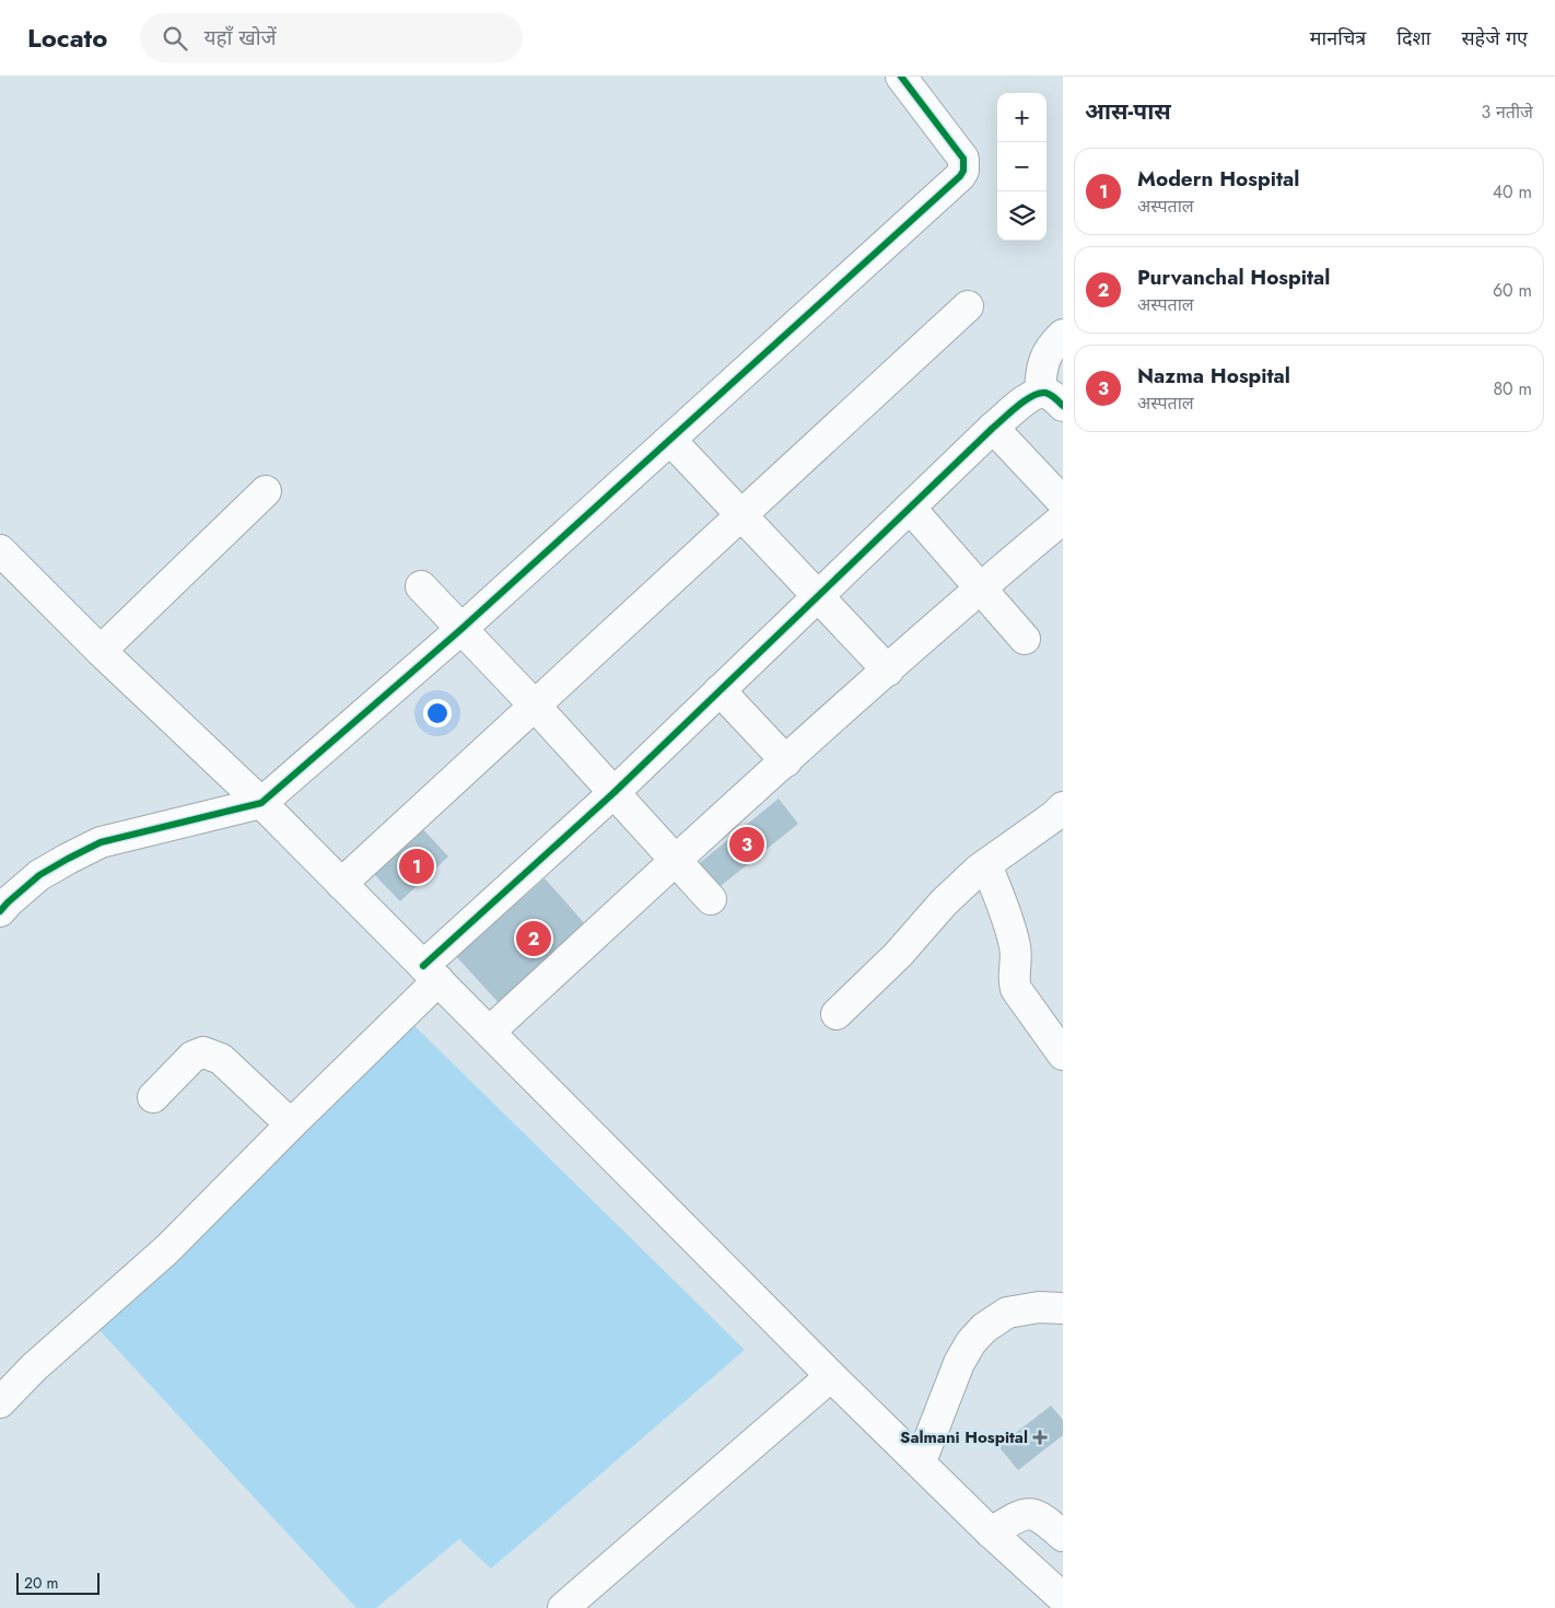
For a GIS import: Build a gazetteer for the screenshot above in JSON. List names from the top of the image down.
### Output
{
  "places": {
    "health": ["Salmani Hospital"]
  },
  "scale_bar": "20 m",
  "page": {
    "header": "Locato",
    "search": "यहाँ खोजें",
    "nav": ["मानचित्र", "दिशा", "सहेजे गए"],
    "heading": ["आस-पास", "3 नतीजे"],
    "map_buttons": ["+", "−"],
    "list": [
      {
        "mark": "1",
        "name": "Modern Hospital",
        "note": "अस्पताल",
        "value": "40 m"
      },
      {
        "mark": "2",
        "name": "Purvanchal Hospital",
        "note": "अस्पताल",
        "value": "60 m"
      },
      {
        "mark": "3",
        "name": "Nazma Hospital",
        "note": "अस्पताल",
        "value": "80 m"
      }
    ],
    "pins": ["3", "1", "2"],
    "scale": "20 m"
  }
}
